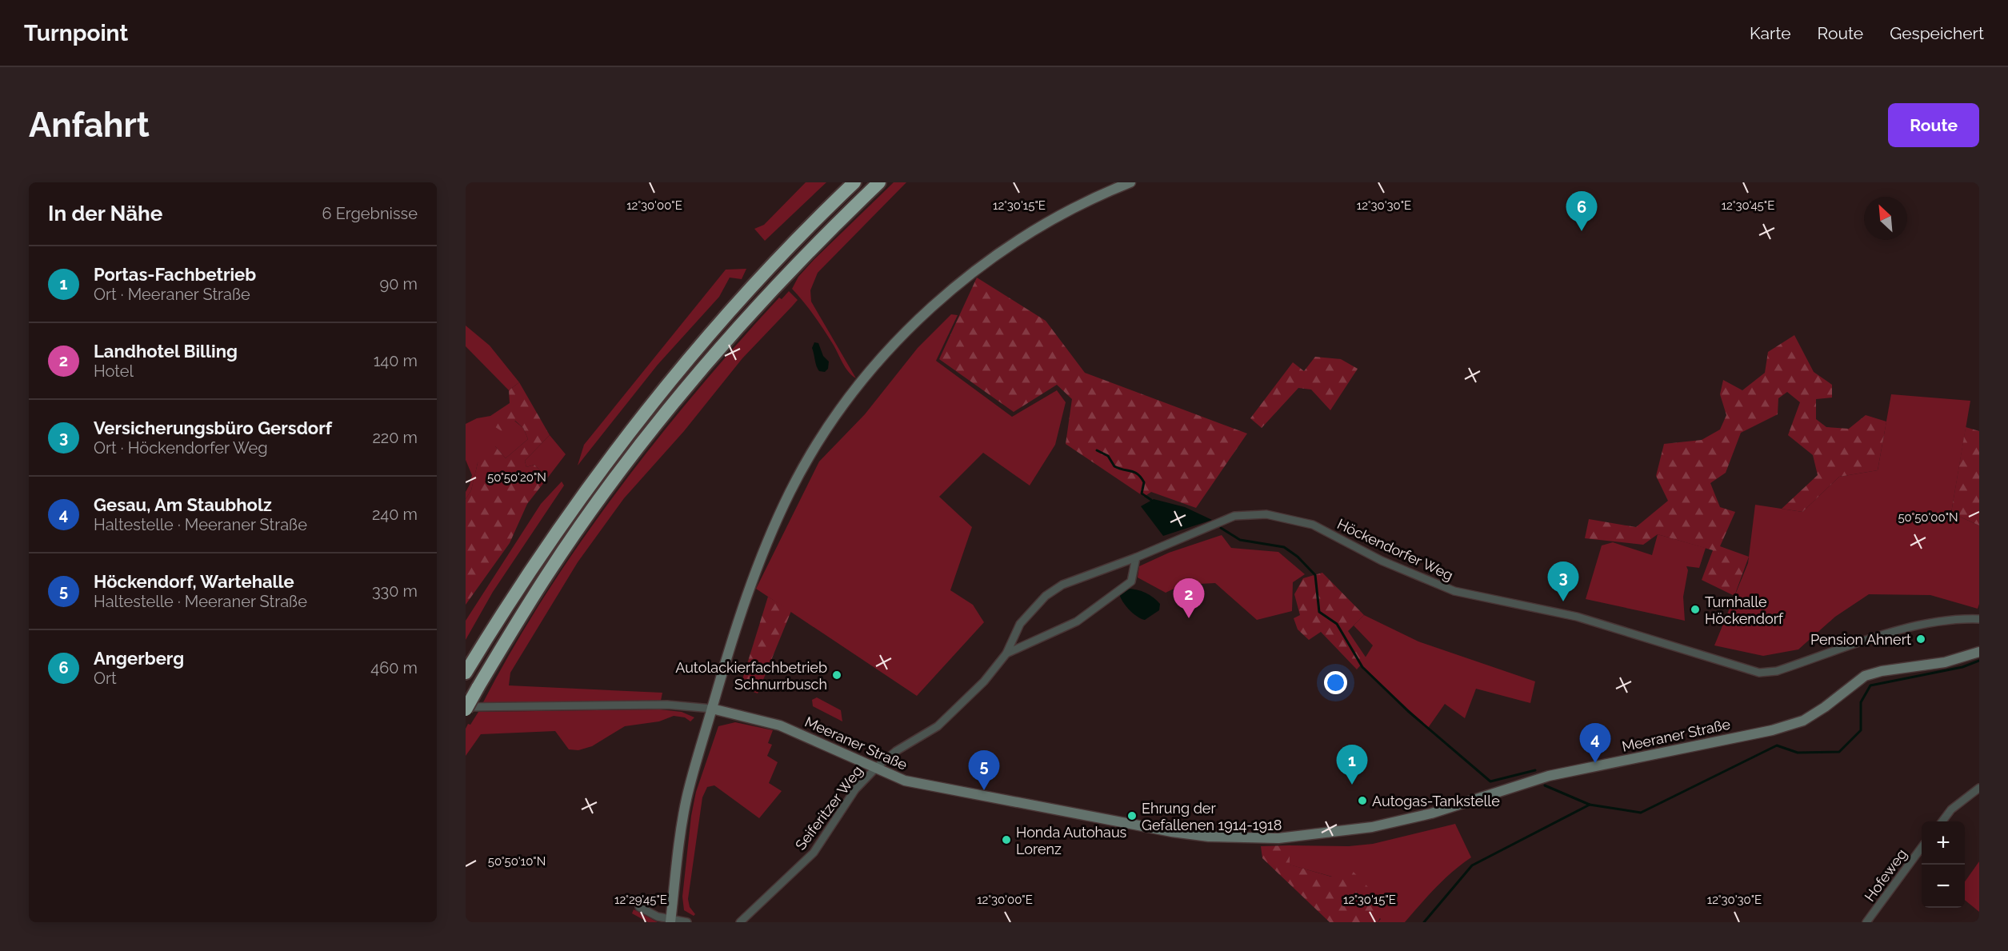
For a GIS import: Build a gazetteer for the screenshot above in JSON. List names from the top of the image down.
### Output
{
  "streets": {
    "street": [
      "Höckendorfer Weg",
      "Meeraner Straße",
      "Seiferitzer Weg",
      "Hofeweg"
    ]
  },
  "crossings": [
    ["Höckendorfer Weg", "Meeraner Straße"],
    ["Höckendorfer Weg", "Seiferitzer Weg"],
    ["Meeraner Straße", "Seiferitzer Weg"]
  ],
  "places": [
    "Turnhalle Höckendorf",
    "Pension Ahnert",
    "Autolackierfachbetrieb Schnurrbusch",
    "Autogas-Tankstelle",
    "Ehrung der Gefallenen 1914-1918",
    "Honda Autohaus Lorenz"
  ],
  "north": "top left",
  "page": {
    "header": "Turnpoint",
    "nav": ["Karte", "Route", "Gespeichert"],
    "buttons": "Route",
    "title": "Anfahrt",
    "heading": ["In der Nähe", "6 Ergebnisse"],
    "pins": [
      "6",
      "3",
      "2",
      "4",
      "1",
      "5"
    ],
    "list": [
      {
        "mark": "1",
        "name": "Portas-Fachbetrieb",
        "note": "Ort · Meeraner Straße",
        "value": "90 m"
      },
      {
        "mark": "2",
        "name": "Landhotel Billing",
        "note": "Hotel",
        "value": "140 m"
      },
      {
        "mark": "3",
        "name": "Versicherungsbüro Gersdorf",
        "note": "Ort · Höckendorfer Weg",
        "value": "220 m"
      },
      {
        "mark": "4",
        "name": "Gesau, Am Staubholz",
        "note": "Haltestelle · Meeraner Straße",
        "value": "240 m"
      },
      {
        "mark": "5",
        "name": "Höckendorf, Wartehalle",
        "note": "Haltestelle · Meeraner Straße",
        "value": "330 m"
      },
      {
        "mark": "6",
        "name": "Angerberg",
        "note": "Ort",
        "value": "460 m"
      }
    ],
    "map_buttons": ["+", "−"]
  },
  "coordinates": [
    "12°30'00\"E",
    "12°30'15\"E",
    "12°30'30\"E",
    "12°30'45\"E",
    "50°50'20\"N",
    "50°50'00\"N",
    "50°50'10\"N",
    "12°29'45\"E"
  ]
}
